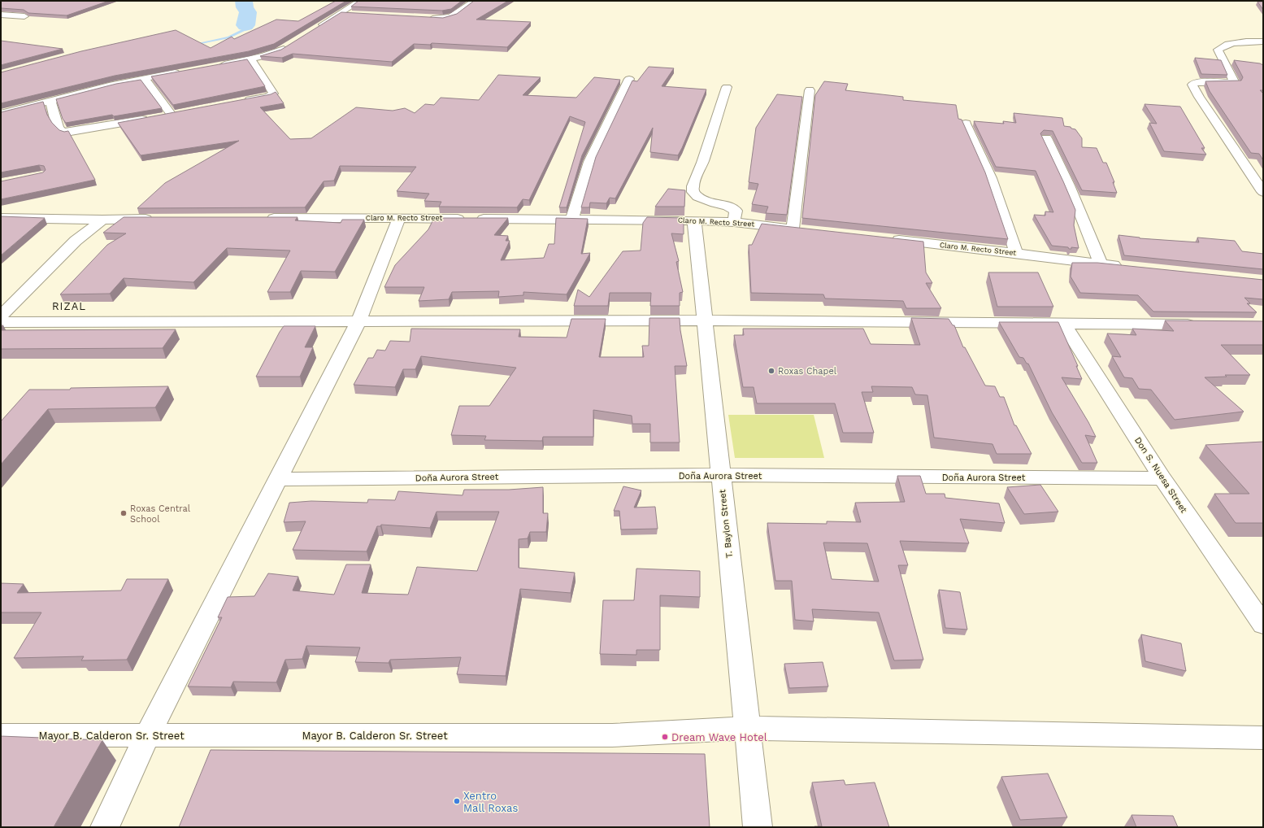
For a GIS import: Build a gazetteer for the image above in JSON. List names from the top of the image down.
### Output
{
  "streets": {
    "street": [
      "Claro M. Recto Street",
      "Don S. Nuesa Street",
      "Doña Aurora Street",
      "T. Baylon Street",
      "Mayor B. Calderon Sr. Street"
    ]
  },
  "crossings": [
    ["Claro M. Recto Street", "T. Baylon Street"],
    ["Don S. Nuesa Street", "Doña Aurora Street"],
    ["Doña Aurora Street", "T. Baylon Street"],
    ["T. Baylon Street", "Mayor B. Calderon Sr. Street"]
  ],
  "districts": ["RIZAL"],
  "places": [
    "Roxas Chapel",
    "Roxas Central School",
    "Dream Wave Hotel",
    "Xentro Mall Roxas"
  ]
}
